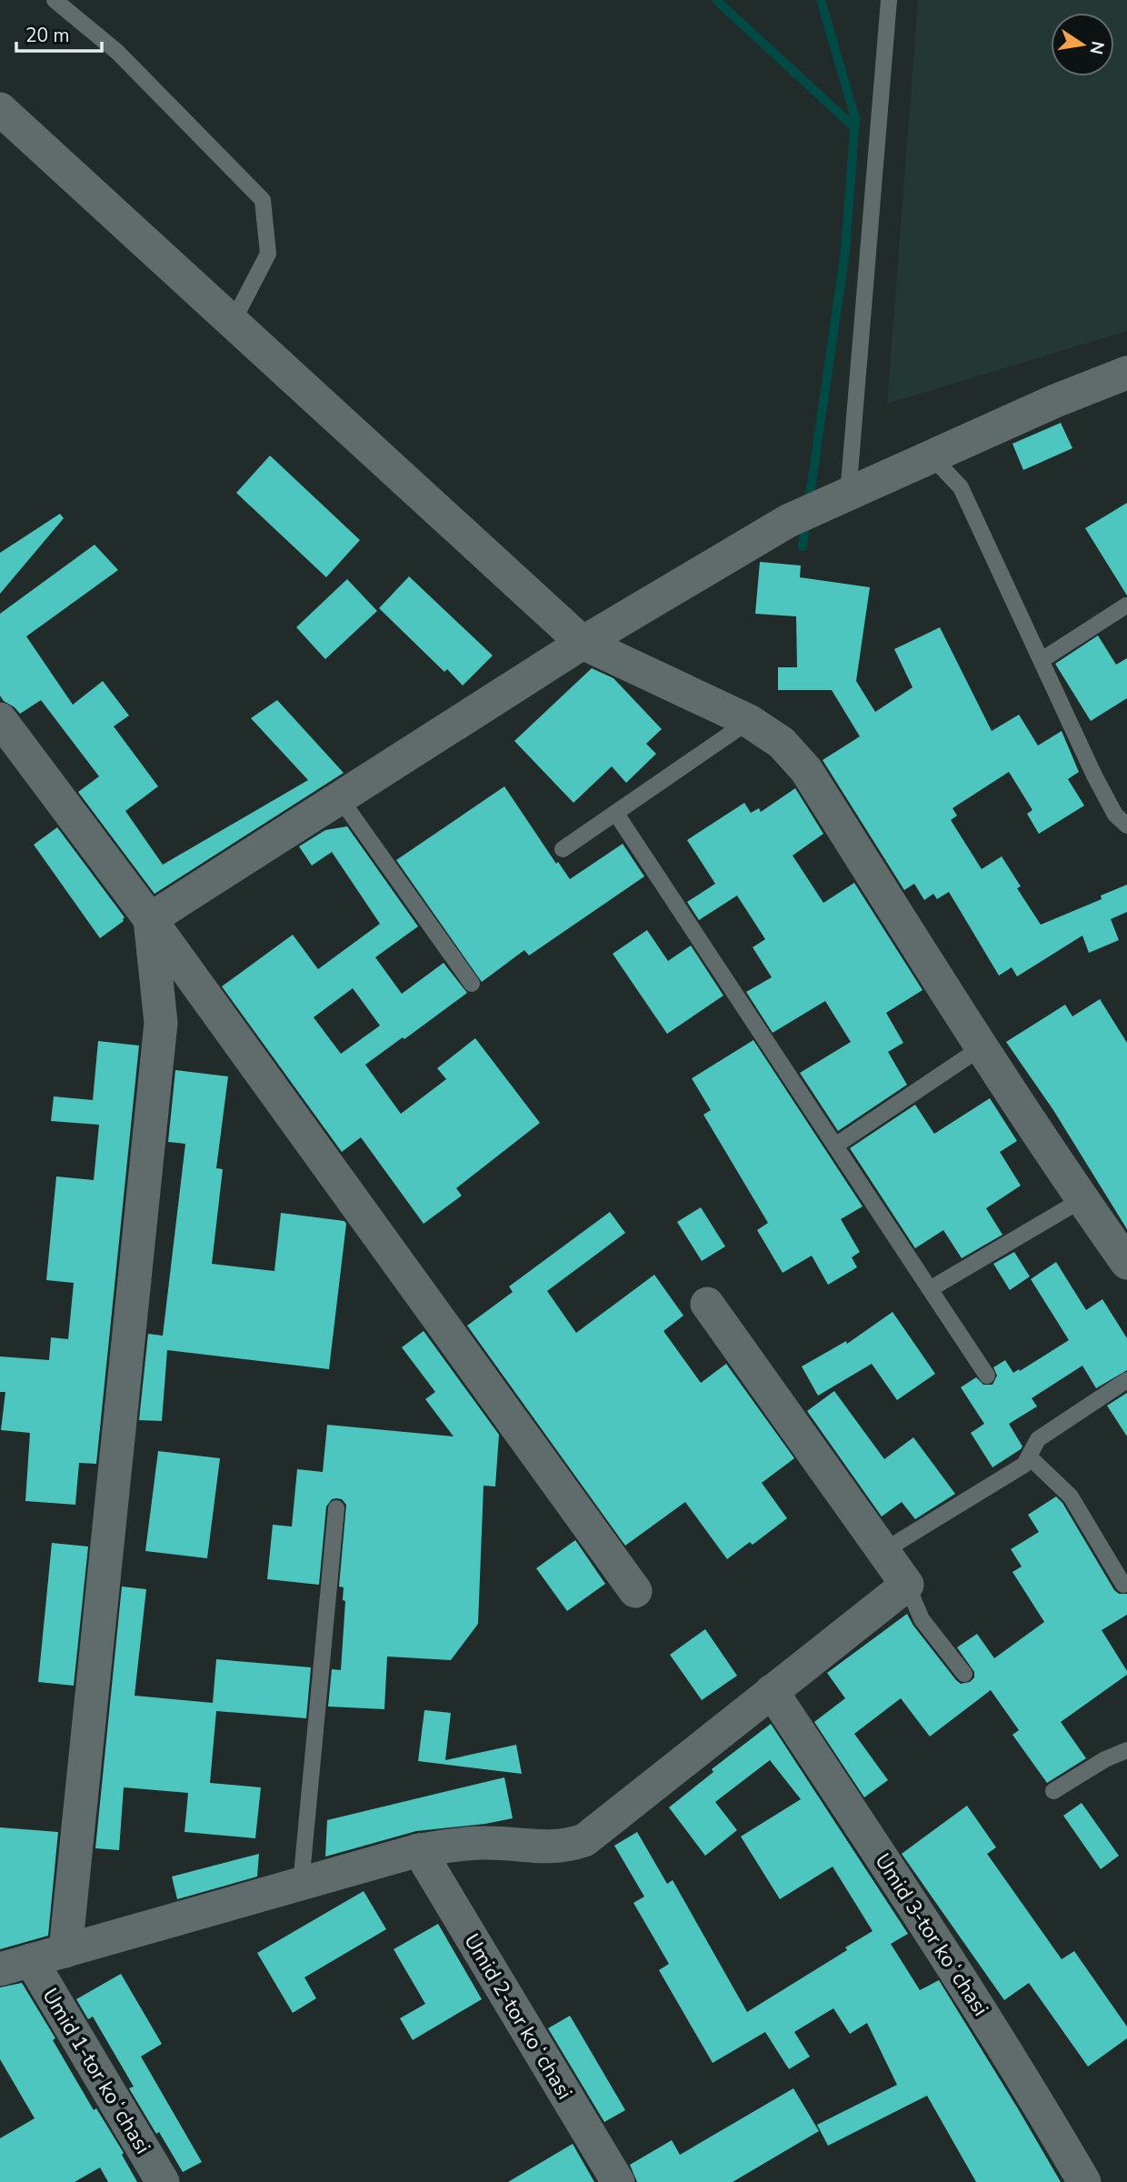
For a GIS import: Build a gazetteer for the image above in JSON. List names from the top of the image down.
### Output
{
  "streets": {
    "street": ["Umid 3-tor koʻchasi", "Umid 2-tor koʻchasi", "Umid 1-tor koʻchasi"]
  },
  "scale_bar": "20 m",
  "north": "right"
}
